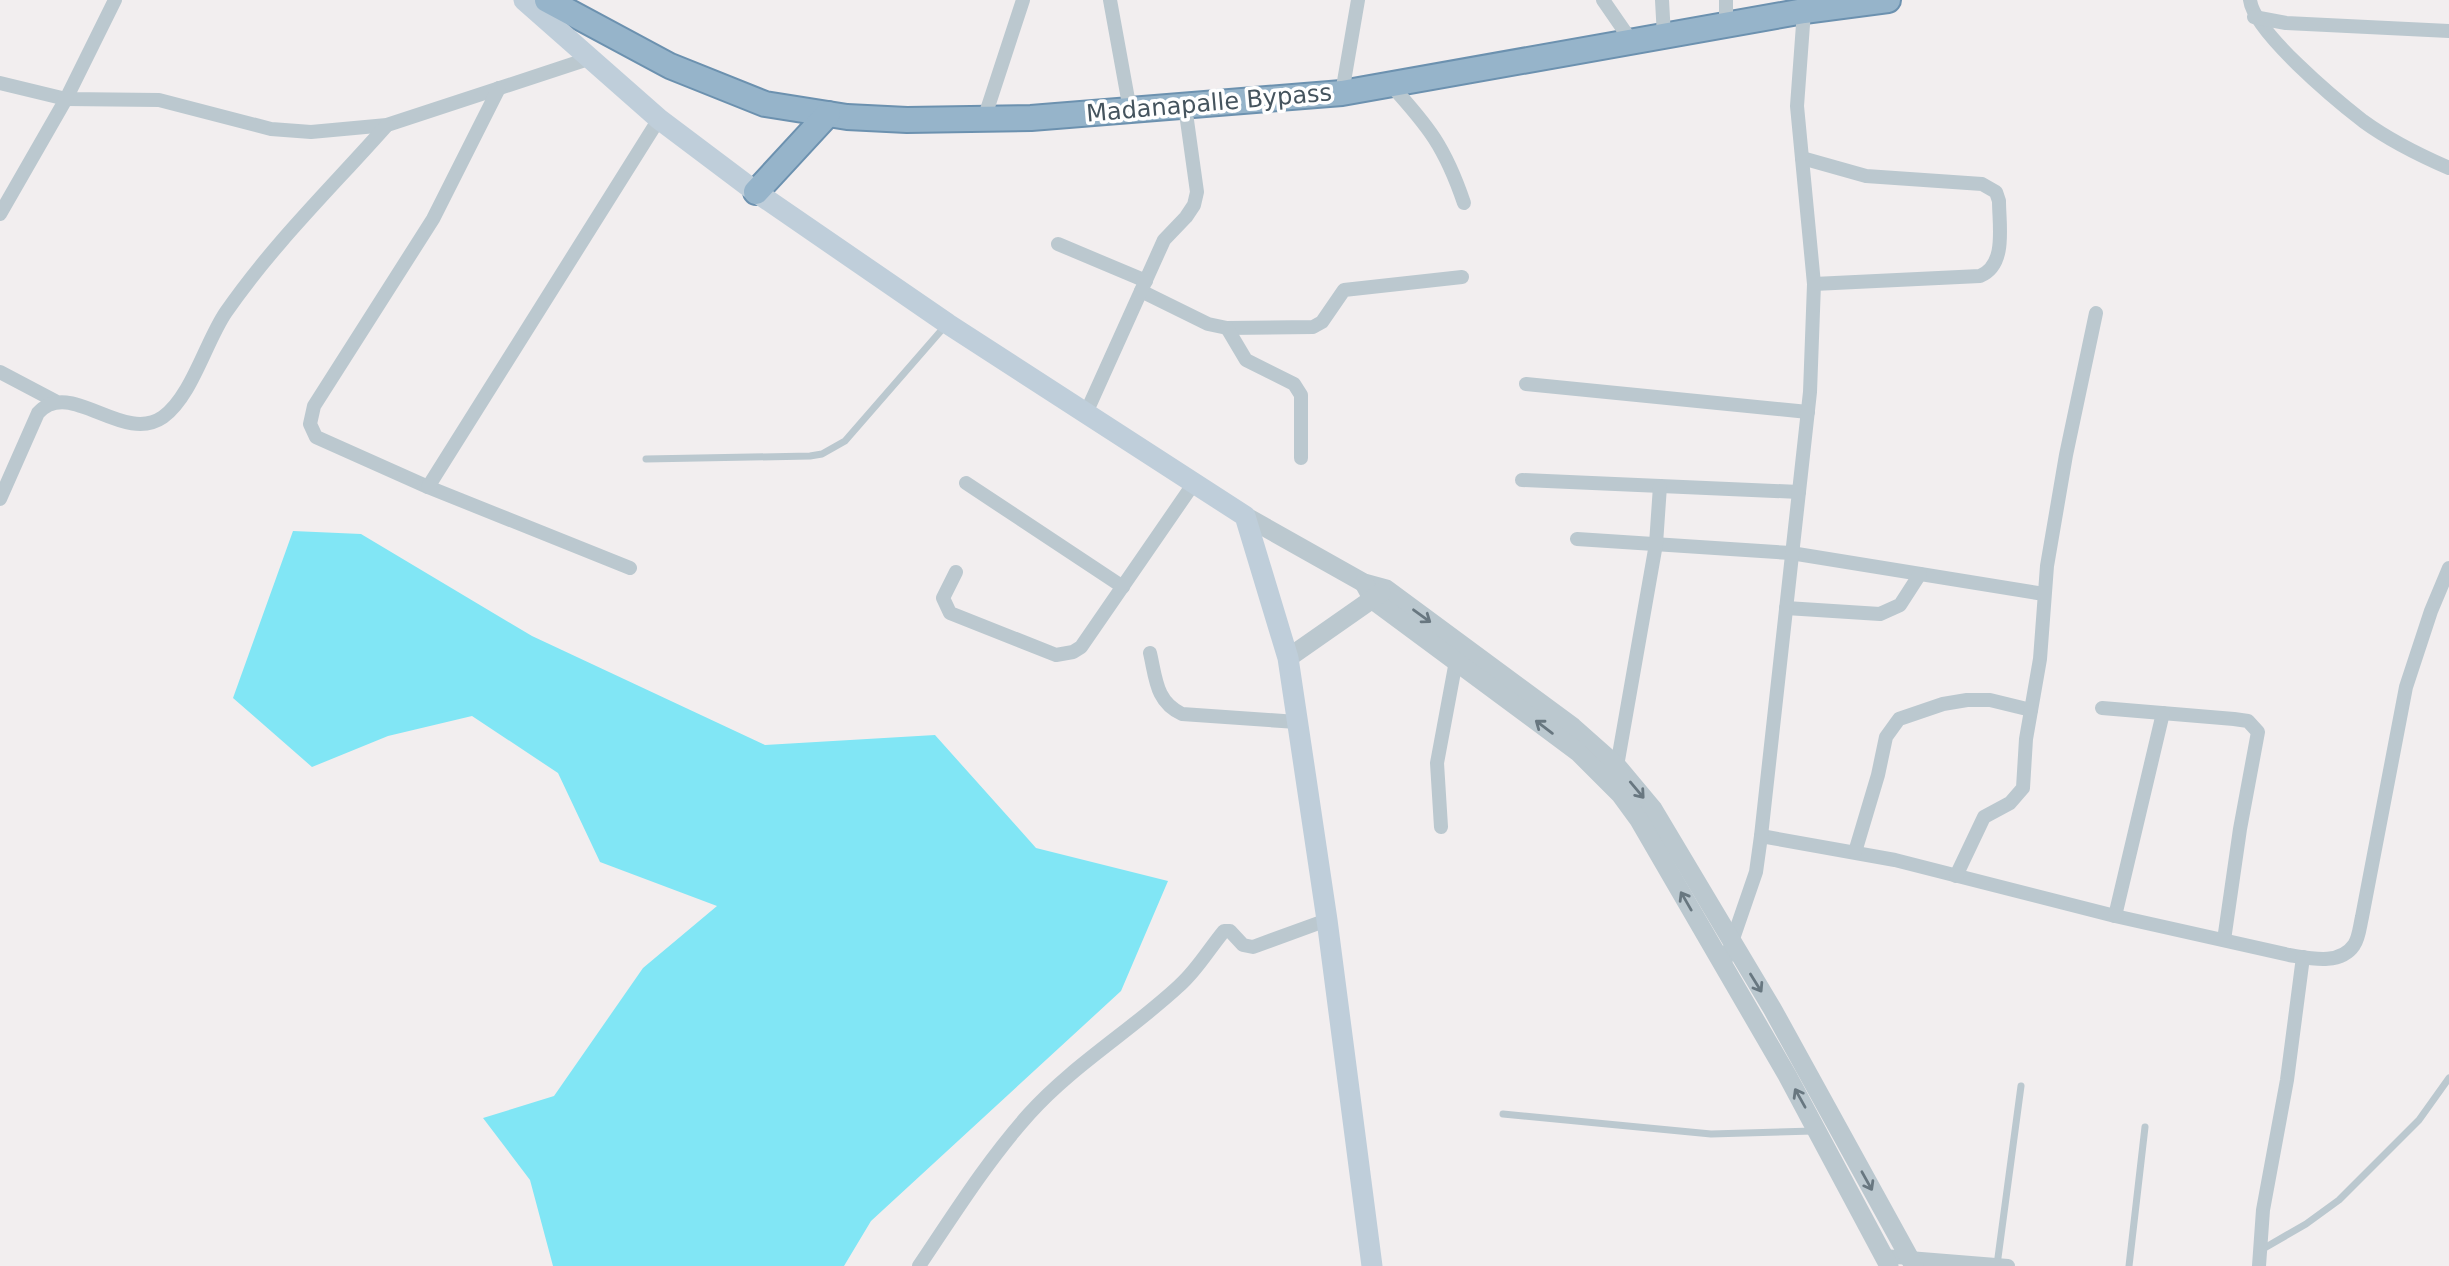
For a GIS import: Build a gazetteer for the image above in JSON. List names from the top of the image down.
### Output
{
  "streets": {
    "highway": ["Madanapalle Bypass"]
  }
}
